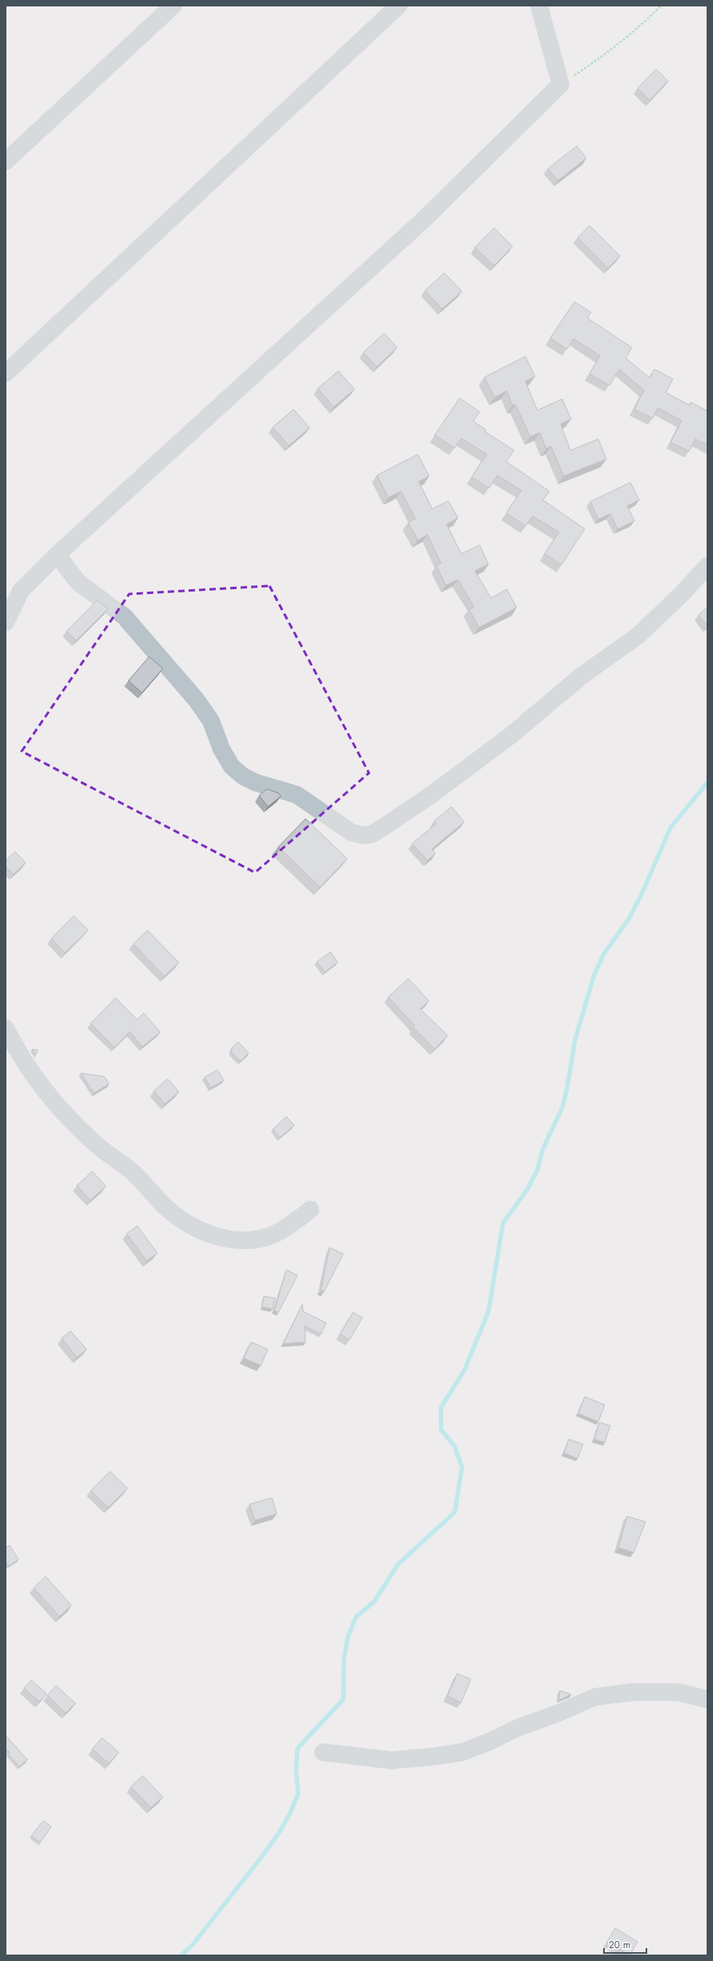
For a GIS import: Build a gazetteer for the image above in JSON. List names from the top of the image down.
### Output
{
  "scale_bar": "20 m"
}
